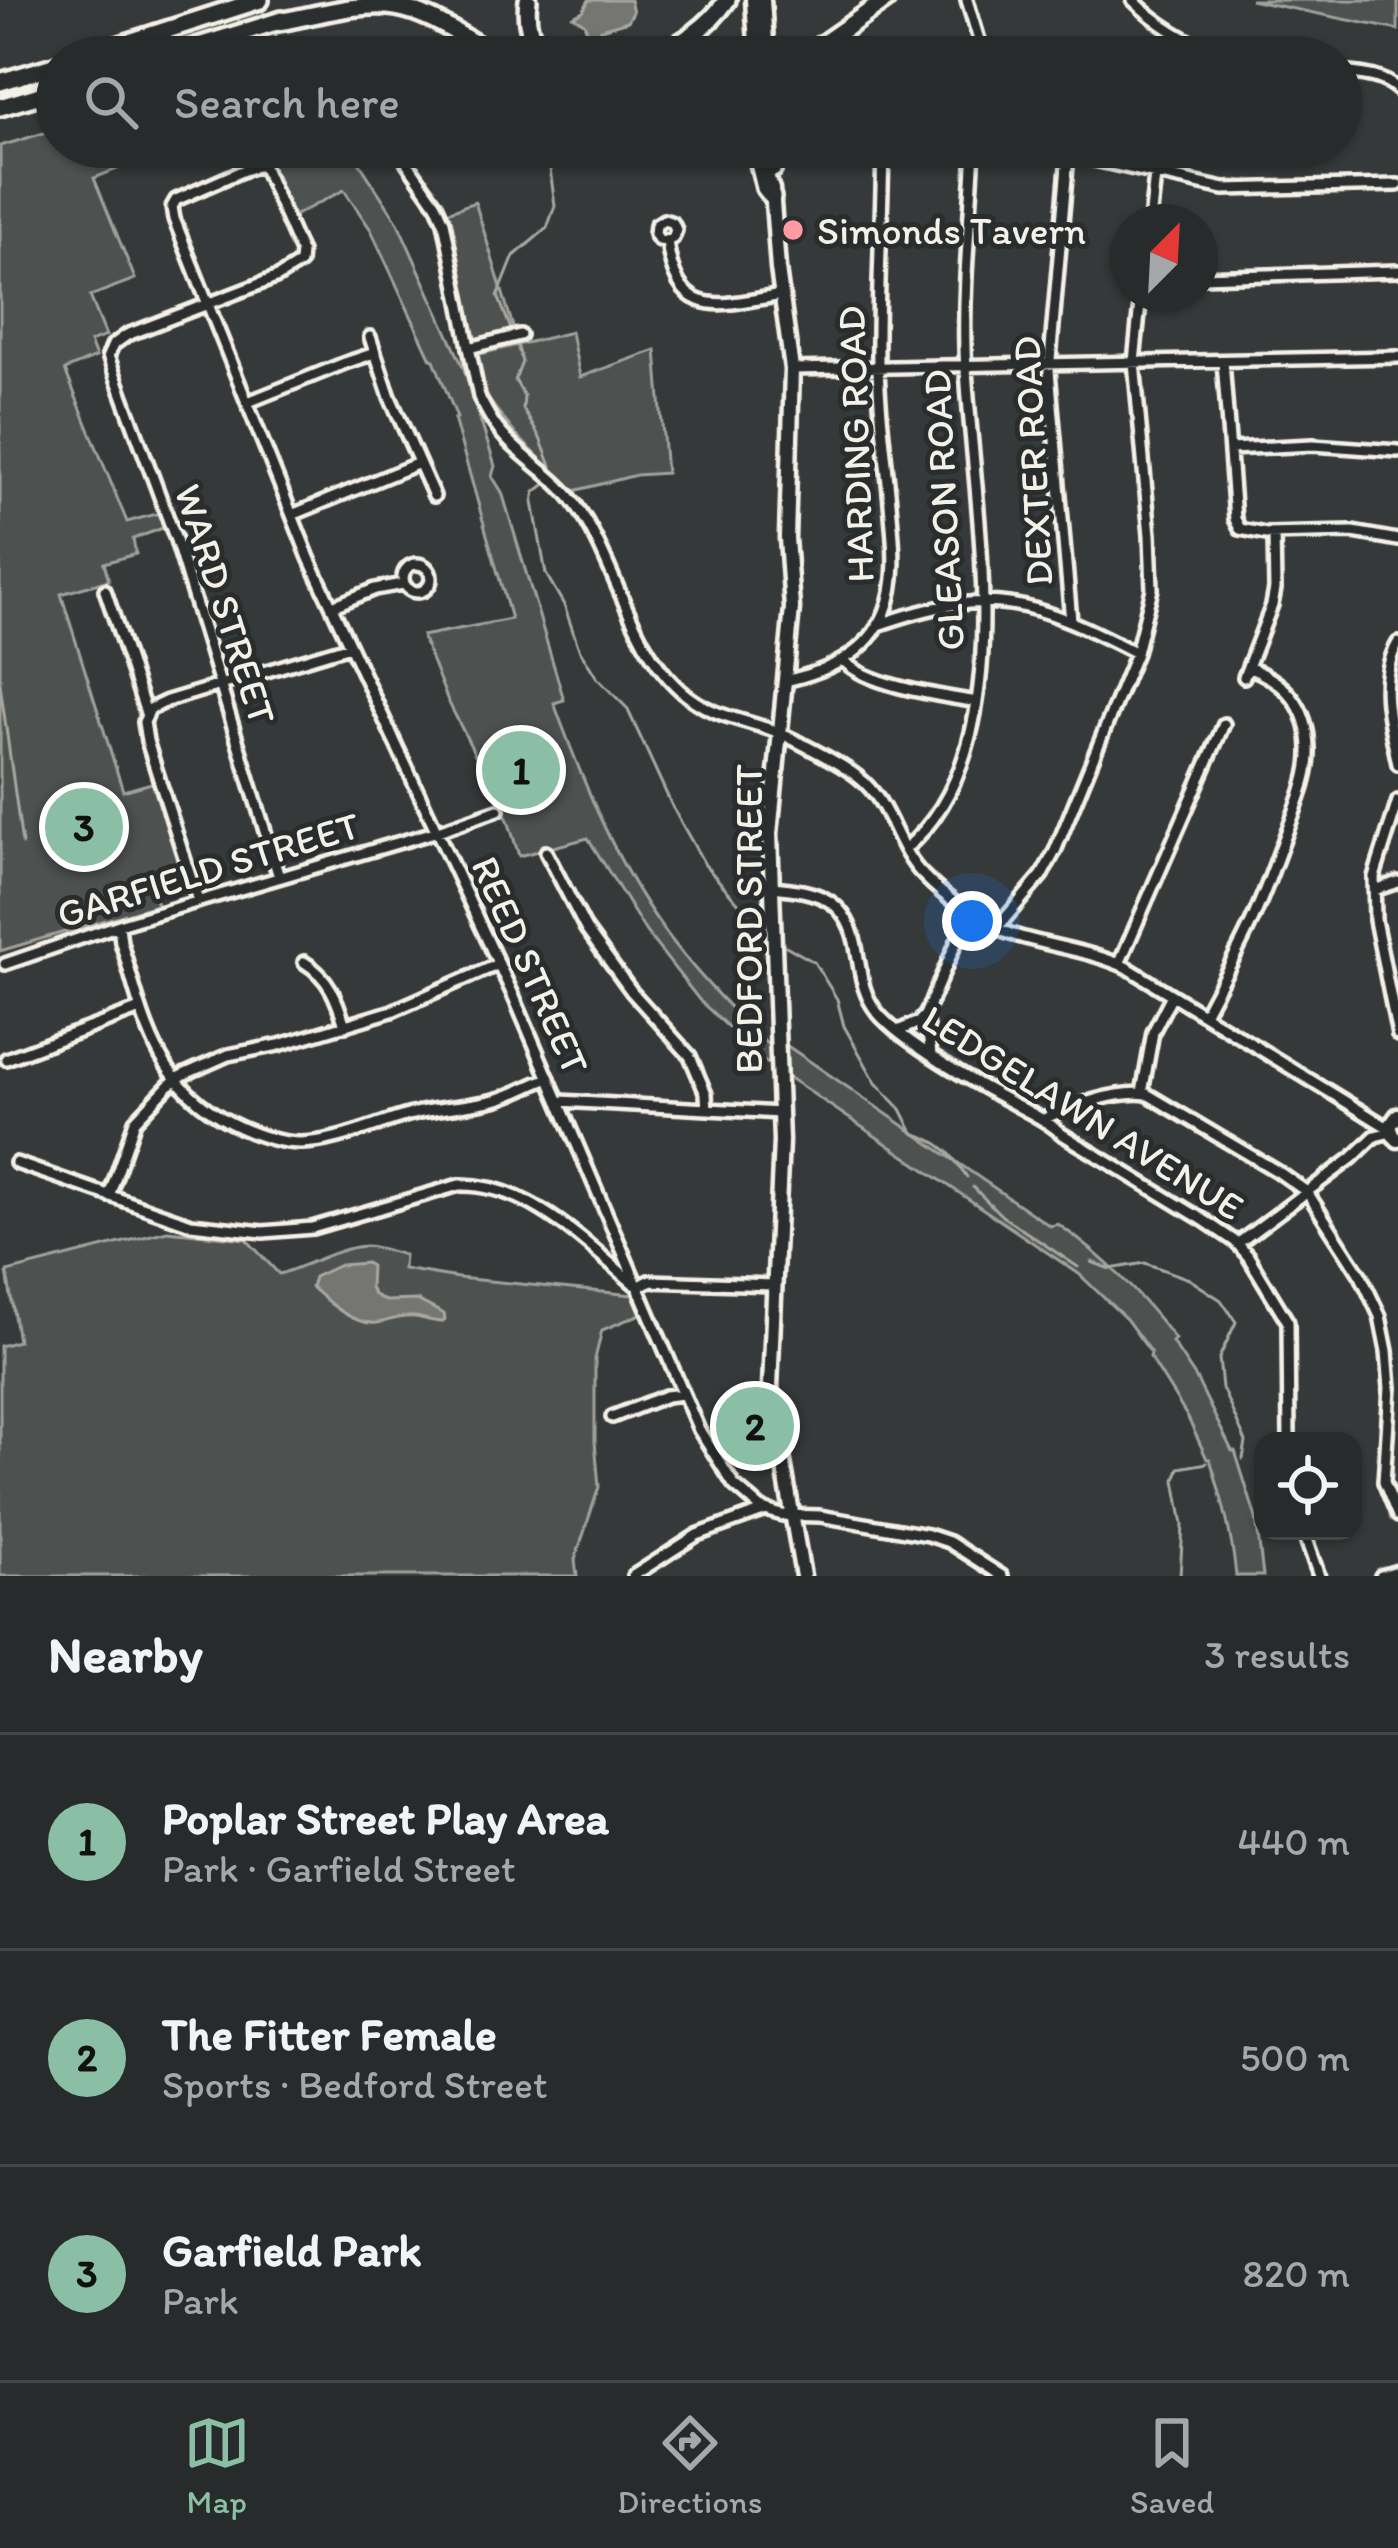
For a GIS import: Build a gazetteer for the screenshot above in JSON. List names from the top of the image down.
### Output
{
  "streets": {
    "main road": ["BEDFORD STREET"],
    "street": [
      "HARDING ROAD",
      "DEXTER ROAD",
      "GLEASON ROAD",
      "WARD STREET",
      "GARFIELD STREET",
      "REED STREET",
      "LEDGELAWN AVENUE"
    ]
  },
  "crossings": [
    ["HARDING ROAD", "BEDFORD STREET"],
    ["WARD STREET", "GARFIELD STREET"],
    ["WARD STREET", "REED STREET"],
    ["GARFIELD STREET", "REED STREET"],
    ["BEDFORD STREET", "REED STREET"],
    ["BEDFORD STREET", "LEDGELAWN AVENUE"]
  ],
  "places": ["Simonds Tavern"],
  "north": "top right",
  "page": {
    "search": "Search here",
    "pins": ["1", "3", "2"],
    "heading": ["Nearby", "3 results"],
    "list": [
      {
        "mark": "1",
        "name": "Poplar Street Play Area",
        "note": "Park · Garfield Street",
        "value": "440 m"
      },
      {
        "mark": "2",
        "name": "The Fitter Female",
        "note": "Sports · Bedford Street",
        "value": "500 m"
      },
      {
        "mark": "3",
        "name": "Garfield Park",
        "note": "Park",
        "value": "820 m"
      }
    ],
    "nav": ["Map", "Directions", "Saved"]
  }
}
